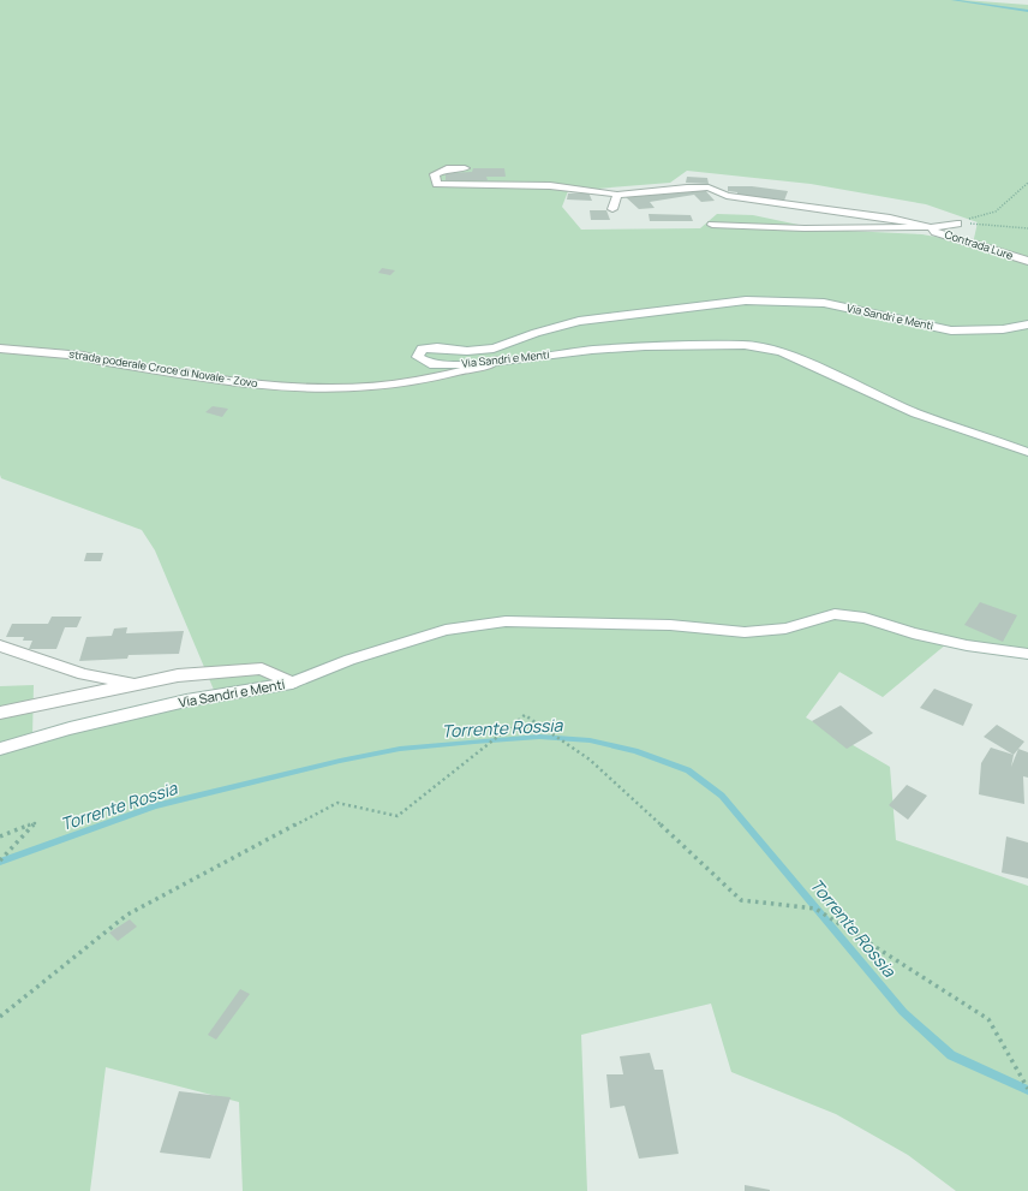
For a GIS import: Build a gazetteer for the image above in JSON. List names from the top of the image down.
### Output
{
  "streets": {
    "main road": ["Contrada Lure", "Via Sandri e Menti", "strada poderale Croce di Novale - Zovo"]
  },
  "crossings": [
    ["Via Sandri e Menti", "strada poderale Croce di Novale - Zovo"]
  ],
  "water": ["Torrente Rossia"]
}
